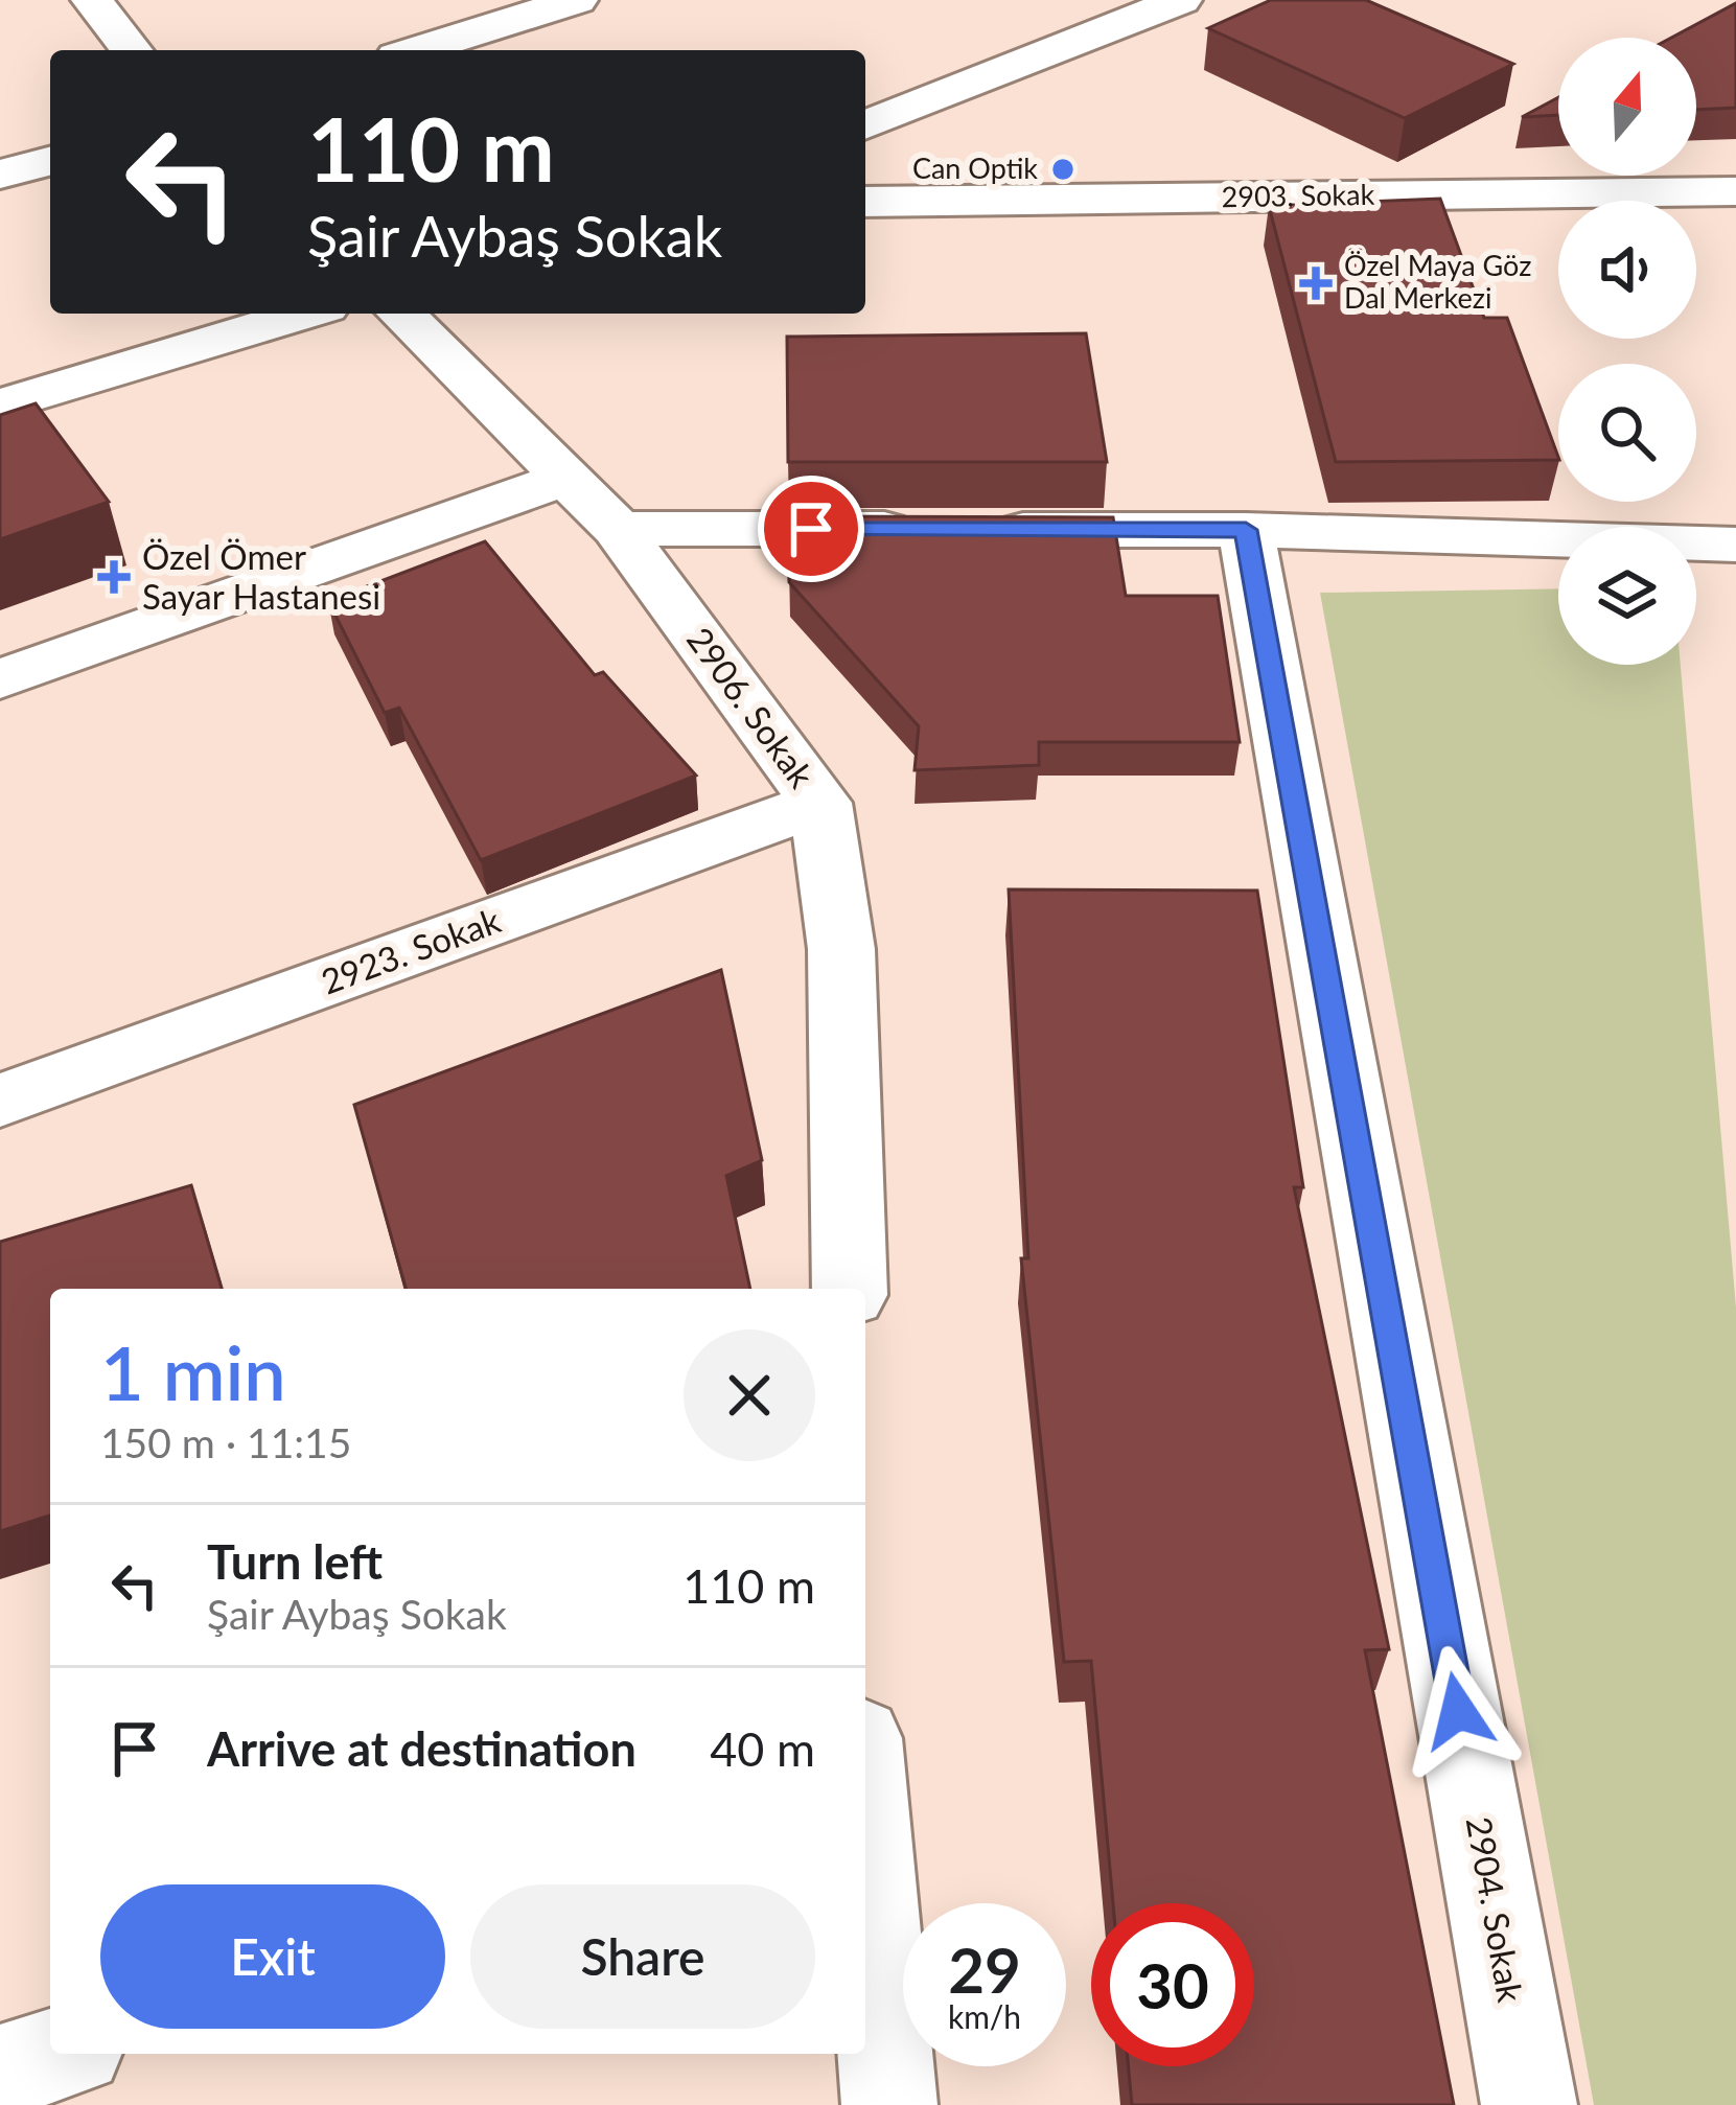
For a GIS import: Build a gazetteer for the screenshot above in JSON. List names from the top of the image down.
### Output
{
  "streets": {
    "street": [
      "2903. Sokak",
      "2906. Sokak",
      "2923. Sokak",
      "2904. Sokak"
    ]
  },
  "crossings": [
    ["2906. Sokak", "2923. Sokak"]
  ],
  "places": {
    "other": ["Can Optik"],
    "health": ["Özel Maya Göz Dal Merkezi", "Özel Ömer Sayar Hastanesi"]
  },
  "north": "top",
  "page": {
    "turn": ["110 m", "Şair Aybaş Sokak"],
    "heading": ["1 min", "150 m · 11:15"],
    "list": [
      {
        "name": "Turn left",
        "note": "Şair Aybaş Sokak",
        "value": "110 m"
      },
      {
        "name": "Arrive at destination",
        "value": "40 m"
      }
    ],
    "buttons": ["Exit", "Share"],
    "speed": "29 km/h",
    "limit": "30"
  }
}
